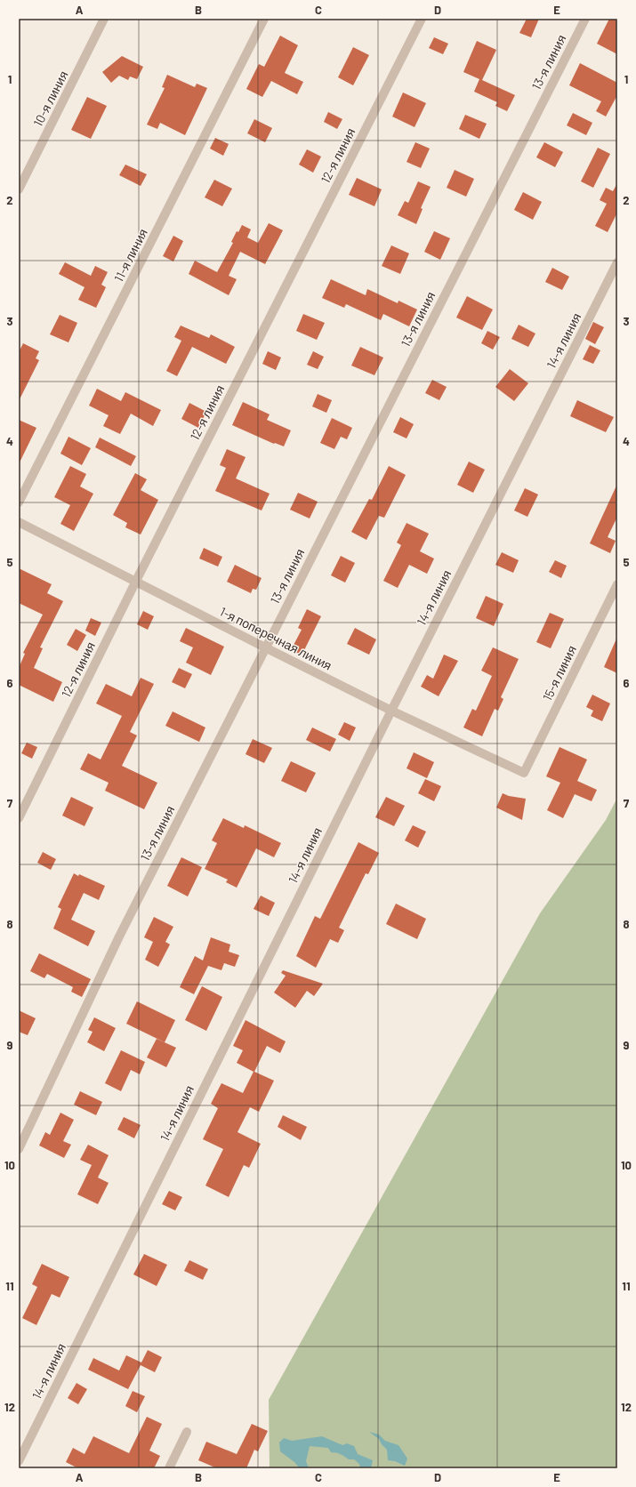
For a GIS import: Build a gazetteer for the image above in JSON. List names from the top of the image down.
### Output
{
  "streets": {
    "street": [
      "13-я линия",
      "10-я линия",
      "12-я линия",
      "11-я линия",
      "14-я линия",
      "1-я поперечная линия",
      "15-я линия"
    ]
  },
  "crossings": [
    ["13-я линия", "1-я поперечная линия"],
    ["12-я линия", "1-я поперечная линия"],
    ["14-я линия", "1-я поперечная линия"],
    ["1-я поперечная линия", "15-я линия"]
  ],
  "grid": {
    "columns": [
      "A",
      "B",
      "C",
      "D",
      "E"
    ],
    "rows": [
      "1",
      "2",
      "3",
      "4",
      "5",
      "6",
      "7",
      "8",
      "9",
      "10",
      "11",
      "12"
    ]
  }
}
